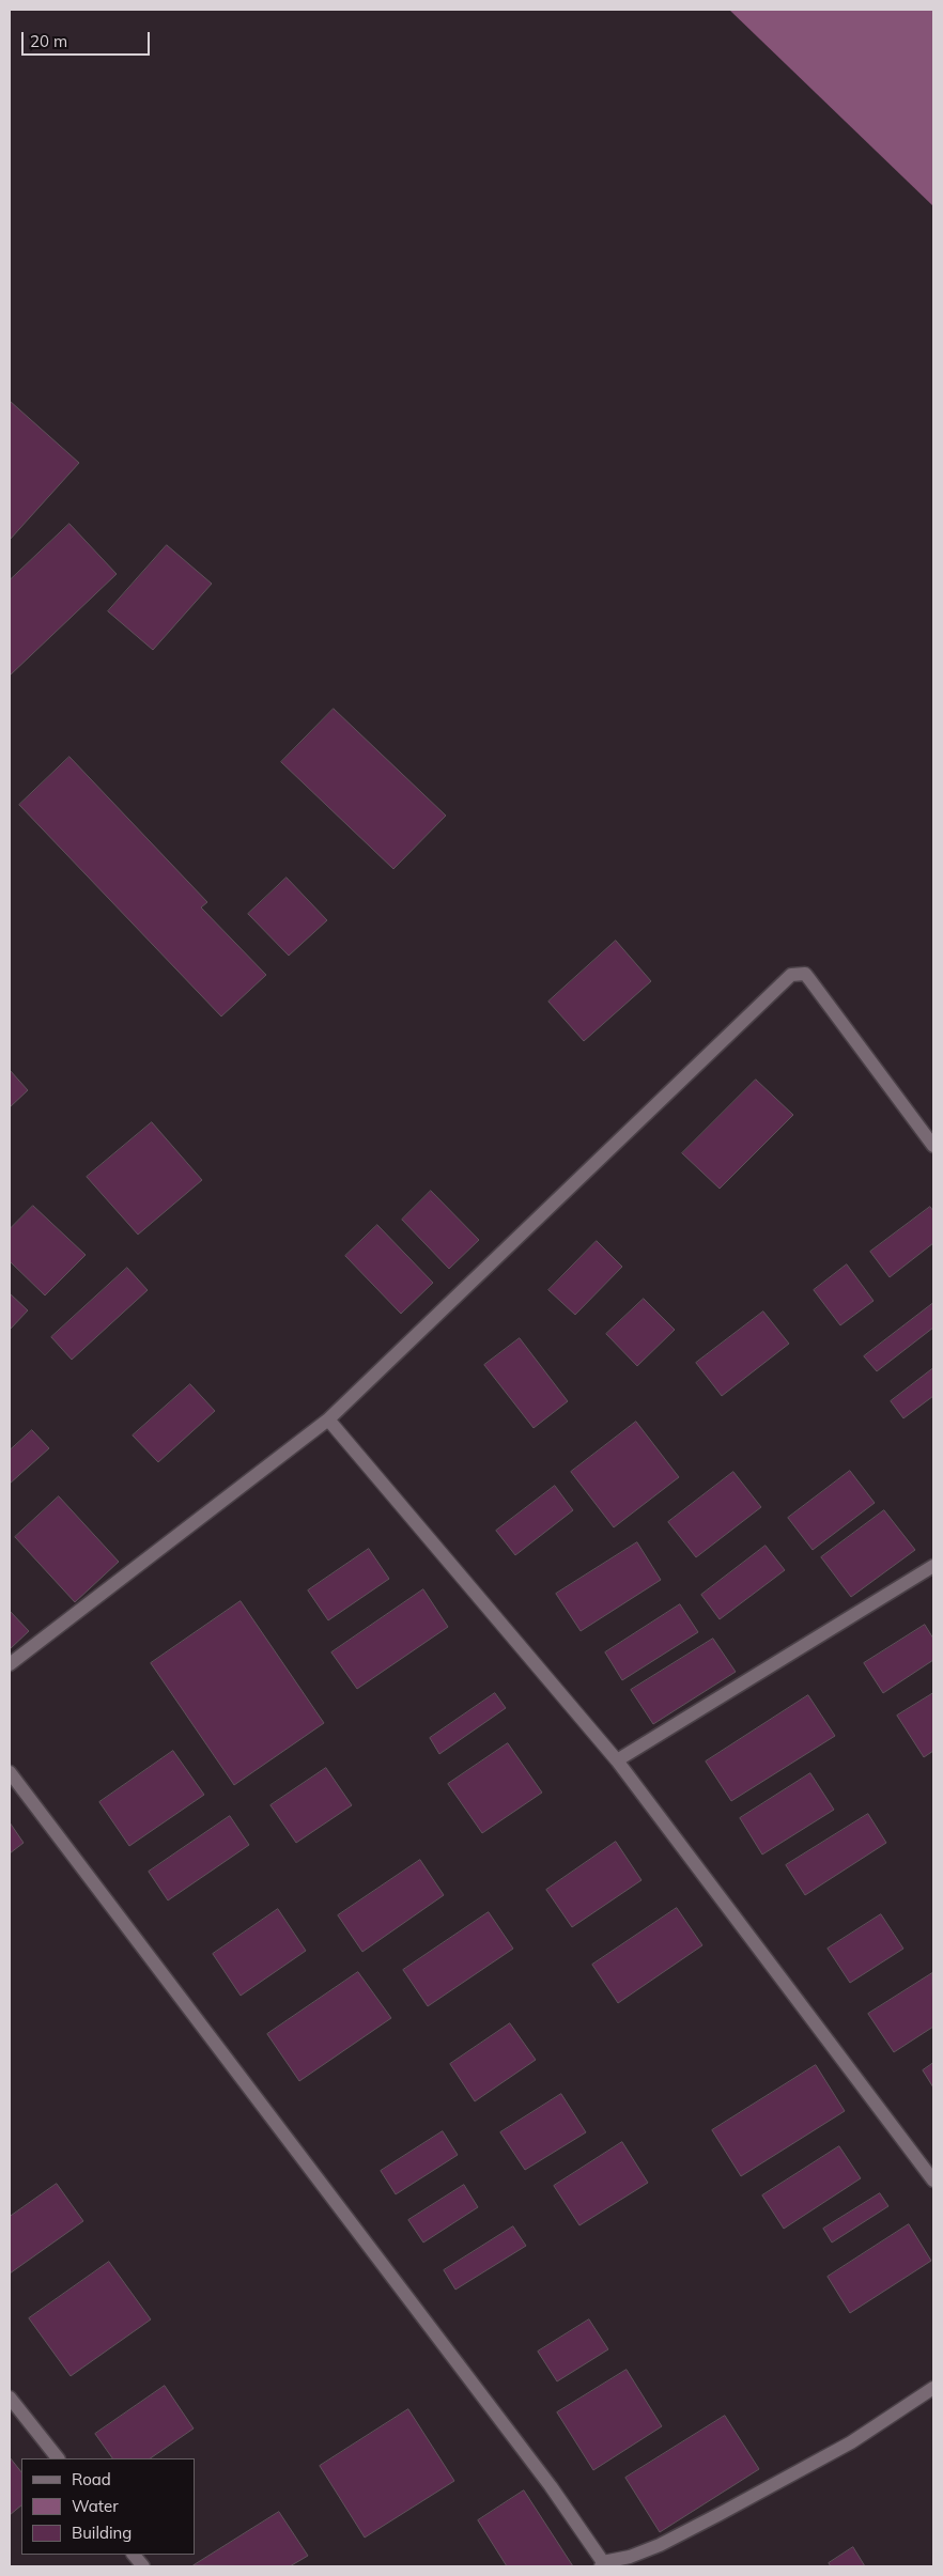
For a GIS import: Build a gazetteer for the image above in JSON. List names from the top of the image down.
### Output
{
  "legend": ["Road", "Water", "Building"],
  "scale_bar": "20 m"
}
